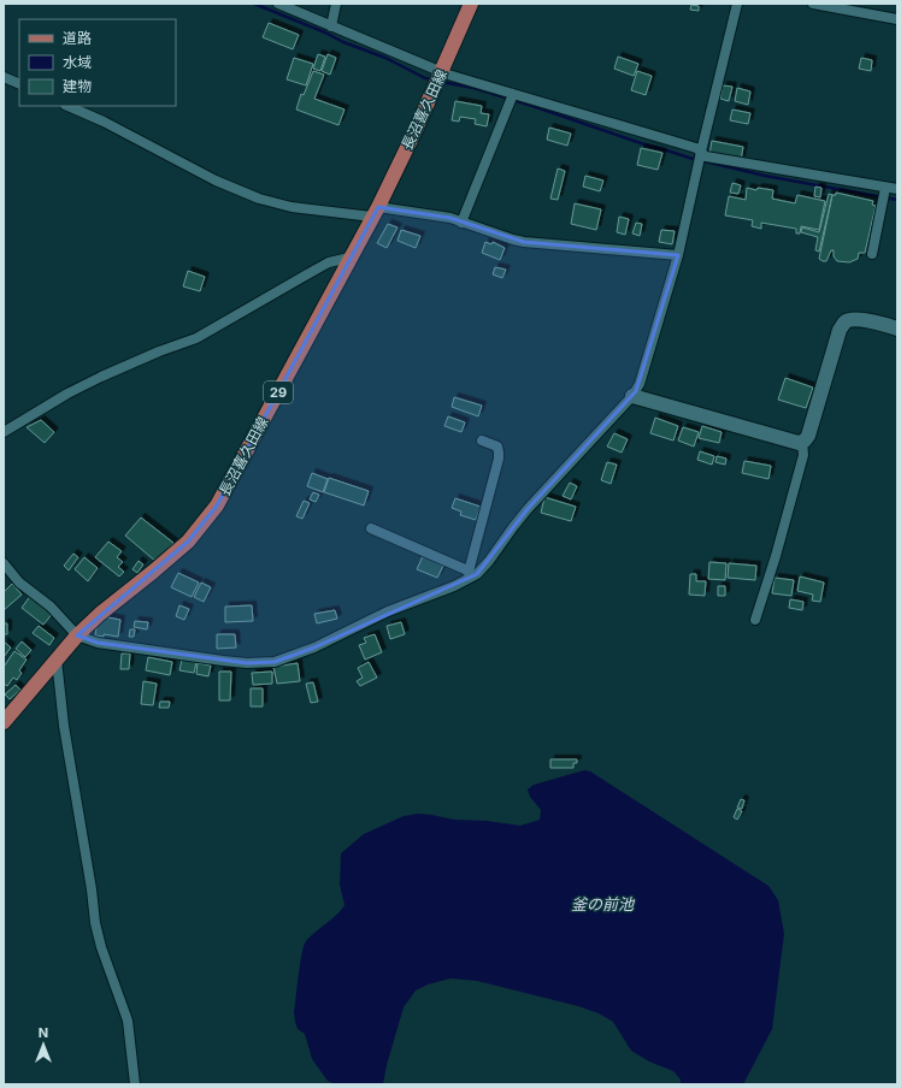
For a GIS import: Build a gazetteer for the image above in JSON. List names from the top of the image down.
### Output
{
  "streets": {
    "main road": ["長沼喜久田線", "29"]
  },
  "water": ["釜の前池"],
  "legend": ["道路", "水域", "建物"],
  "north": "top"
}
